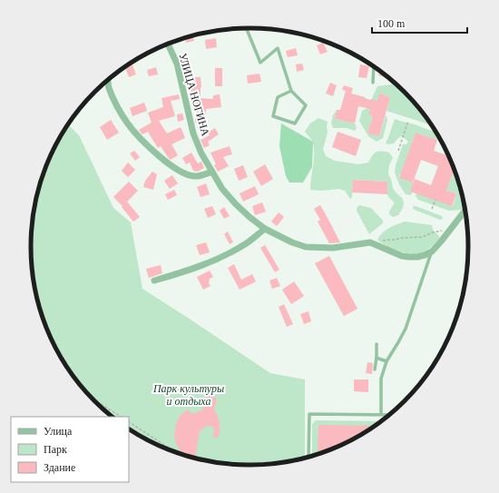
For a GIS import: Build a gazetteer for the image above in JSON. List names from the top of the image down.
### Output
{
  "streets": {
    "street": ["УЛИЦА НОГИНА"]
  },
  "parks": ["Парк культуры и отдыха"],
  "legend": ["Улица", "Парк", "Здание"],
  "scale_bar": "100 m"
}
